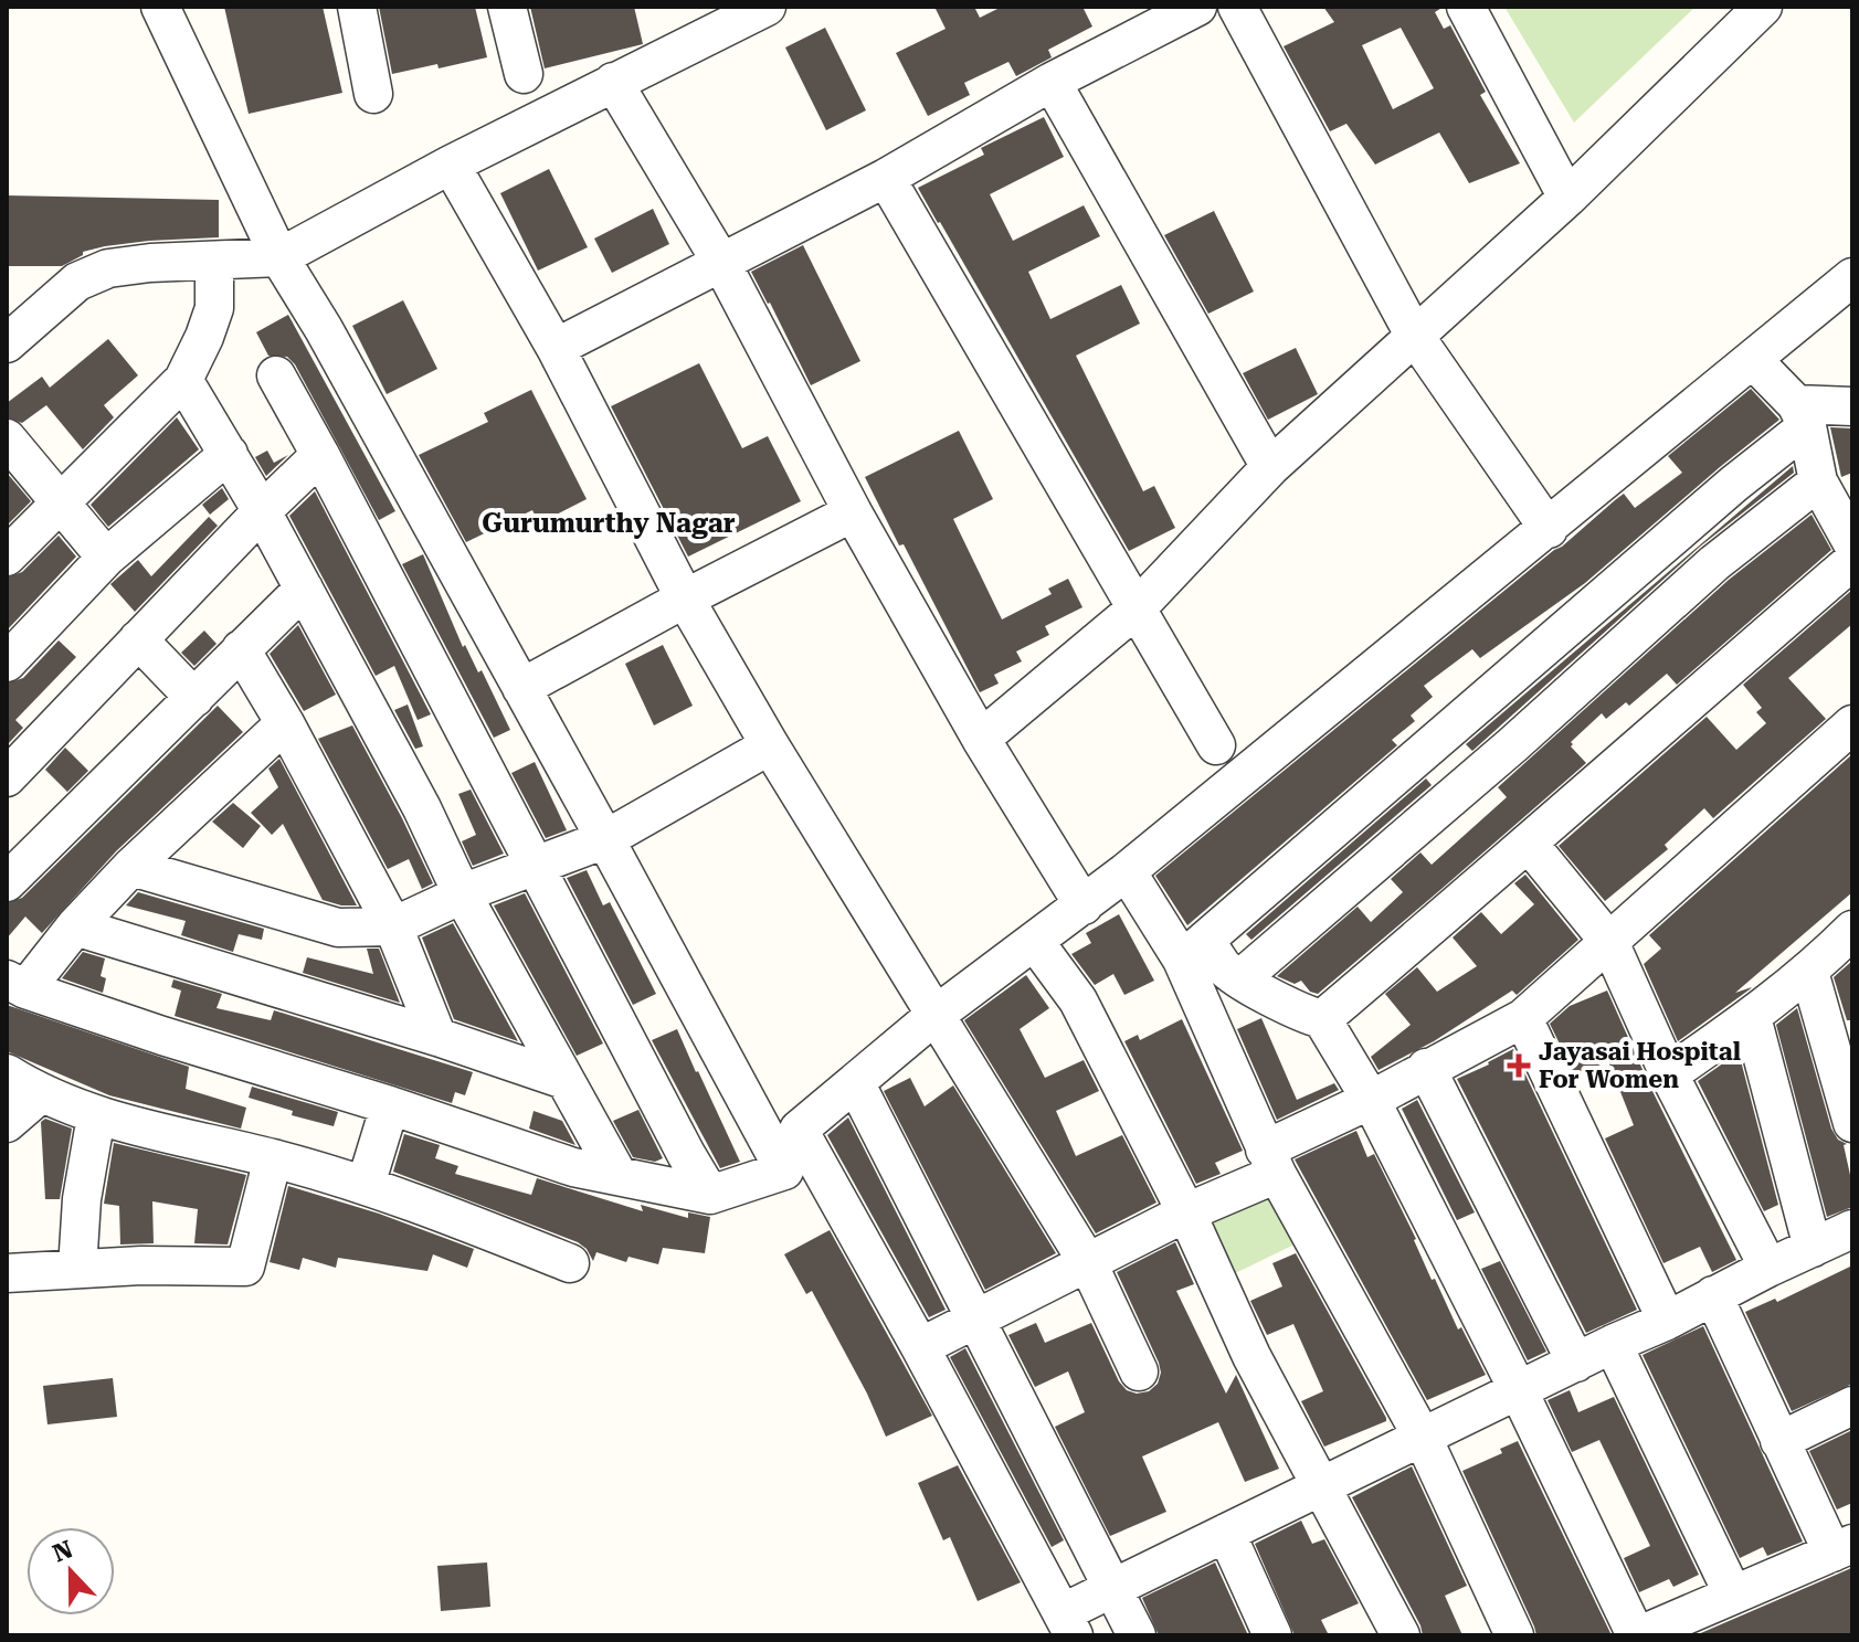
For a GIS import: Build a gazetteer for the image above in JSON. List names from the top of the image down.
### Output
{
  "districts": ["Gurumurthy Nagar"],
  "places": {
    "health": ["Jayasai Hospital For Women"]
  },
  "north": "top"
}
